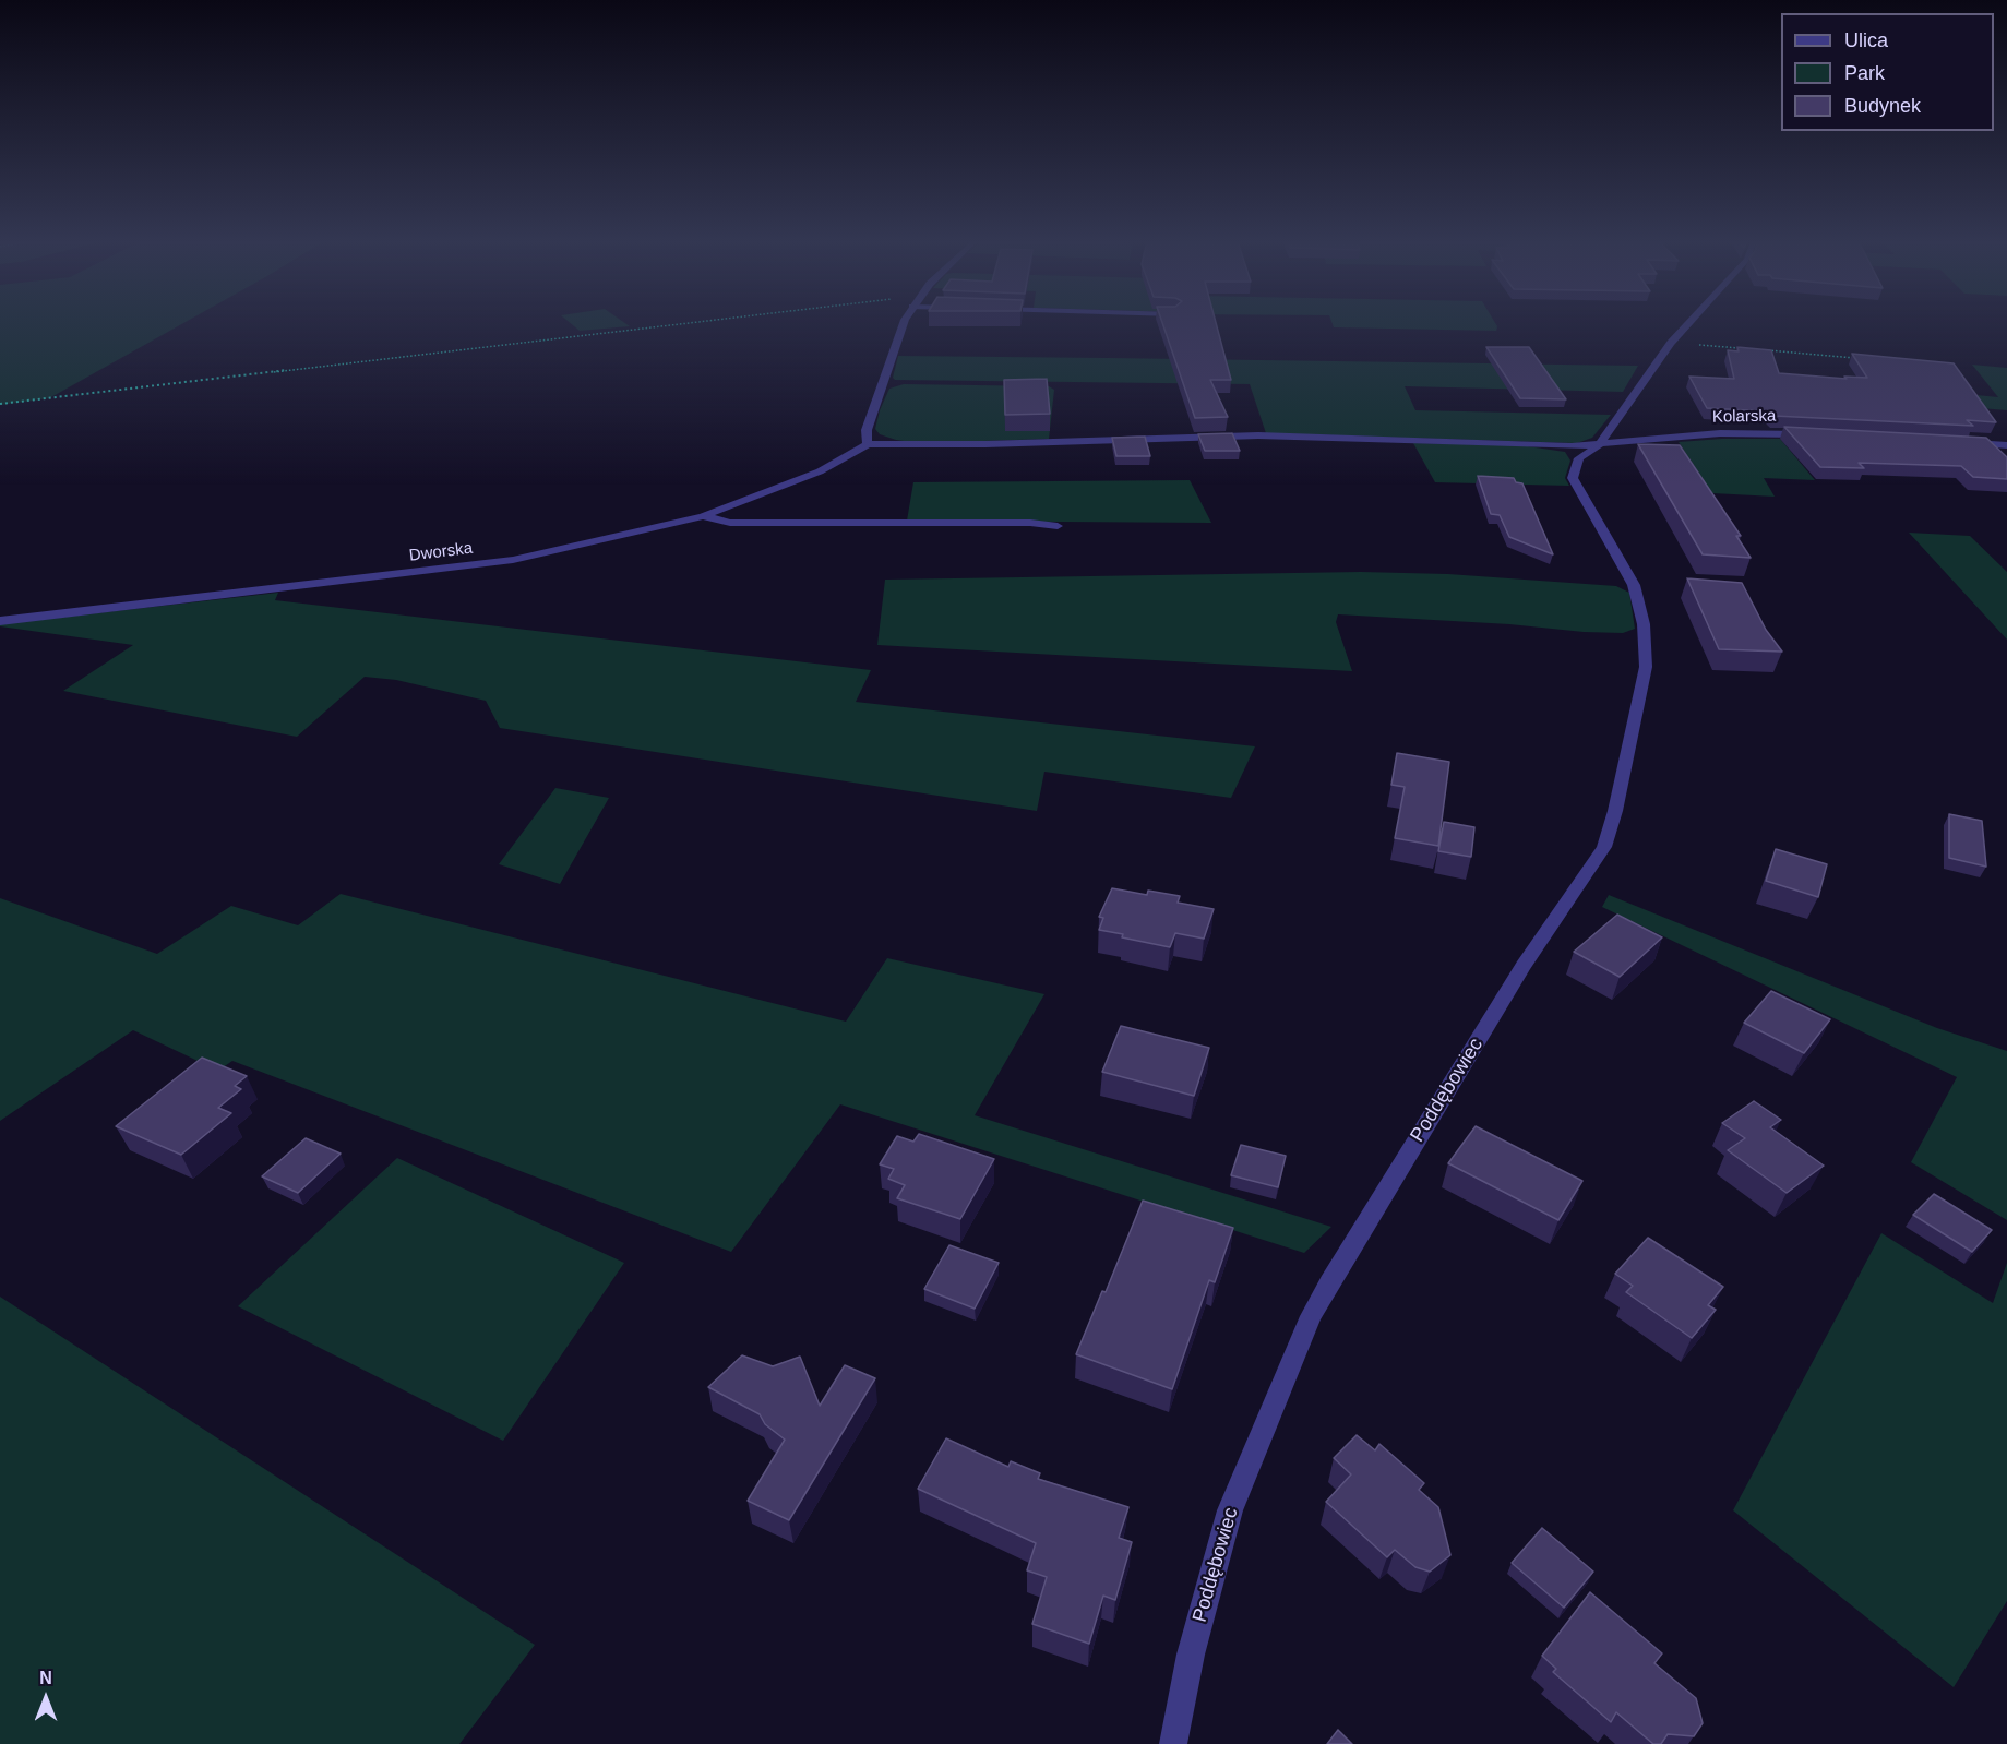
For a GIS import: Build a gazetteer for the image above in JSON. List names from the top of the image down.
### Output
{
  "streets": {
    "street": ["Kolarska", "Dworska", "Poddębowiec"]
  },
  "crossings": [
    ["Kolarska", "Dworska"],
    ["Kolarska", "Poddębowiec"]
  ],
  "legend": ["Ulica", "Park", "Budynek"],
  "north": "top"
}
